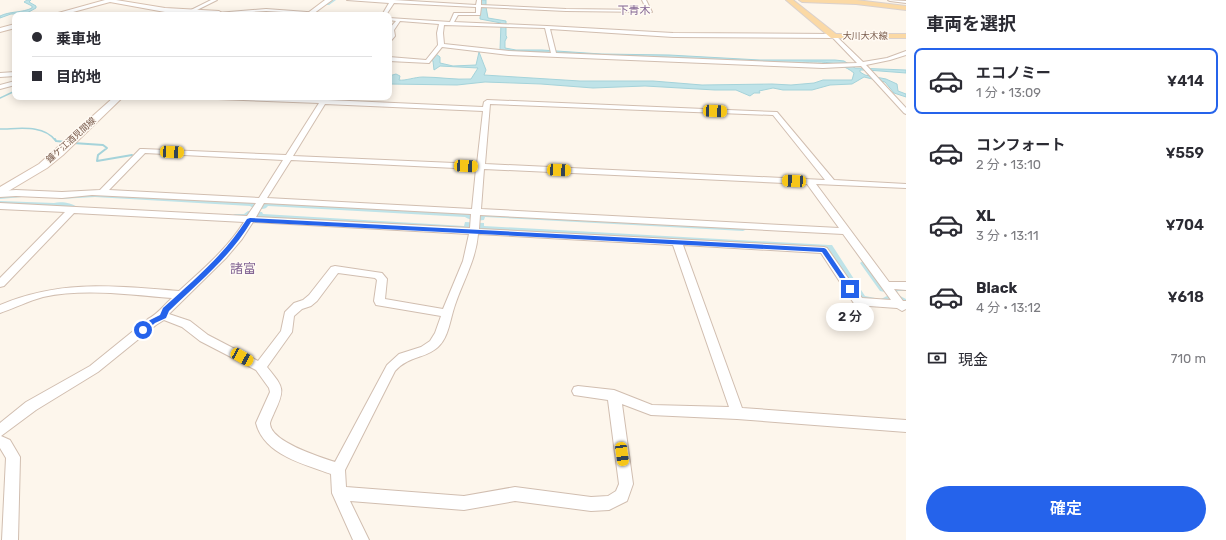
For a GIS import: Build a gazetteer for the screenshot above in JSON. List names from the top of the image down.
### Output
{
  "streets": {
    "main road": ["大川大木線", "鐘ケ江酒見間線"]
  },
  "districts": ["下青木", "諸富"],
  "page": {
    "heading": "車両を選択",
    "banner": ["乗車地", "目的地"],
    "list": [
      {
        "name": "エコノミー",
        "note": "1 分 · 13:09",
        "value": "¥414"
      },
      {
        "name": "コンフォート",
        "note": "2 分 · 13:10",
        "value": "¥559"
      },
      {
        "name": "XL",
        "note": "3 分 · 13:11",
        "value": "¥704"
      },
      {
        "name": "Black",
        "note": "4 分 · 13:12",
        "value": "¥618"
      }
    ],
    "bubble": "2 分",
    "pay": ["現金", "710 m"],
    "buttons": "確定"
  }
}
